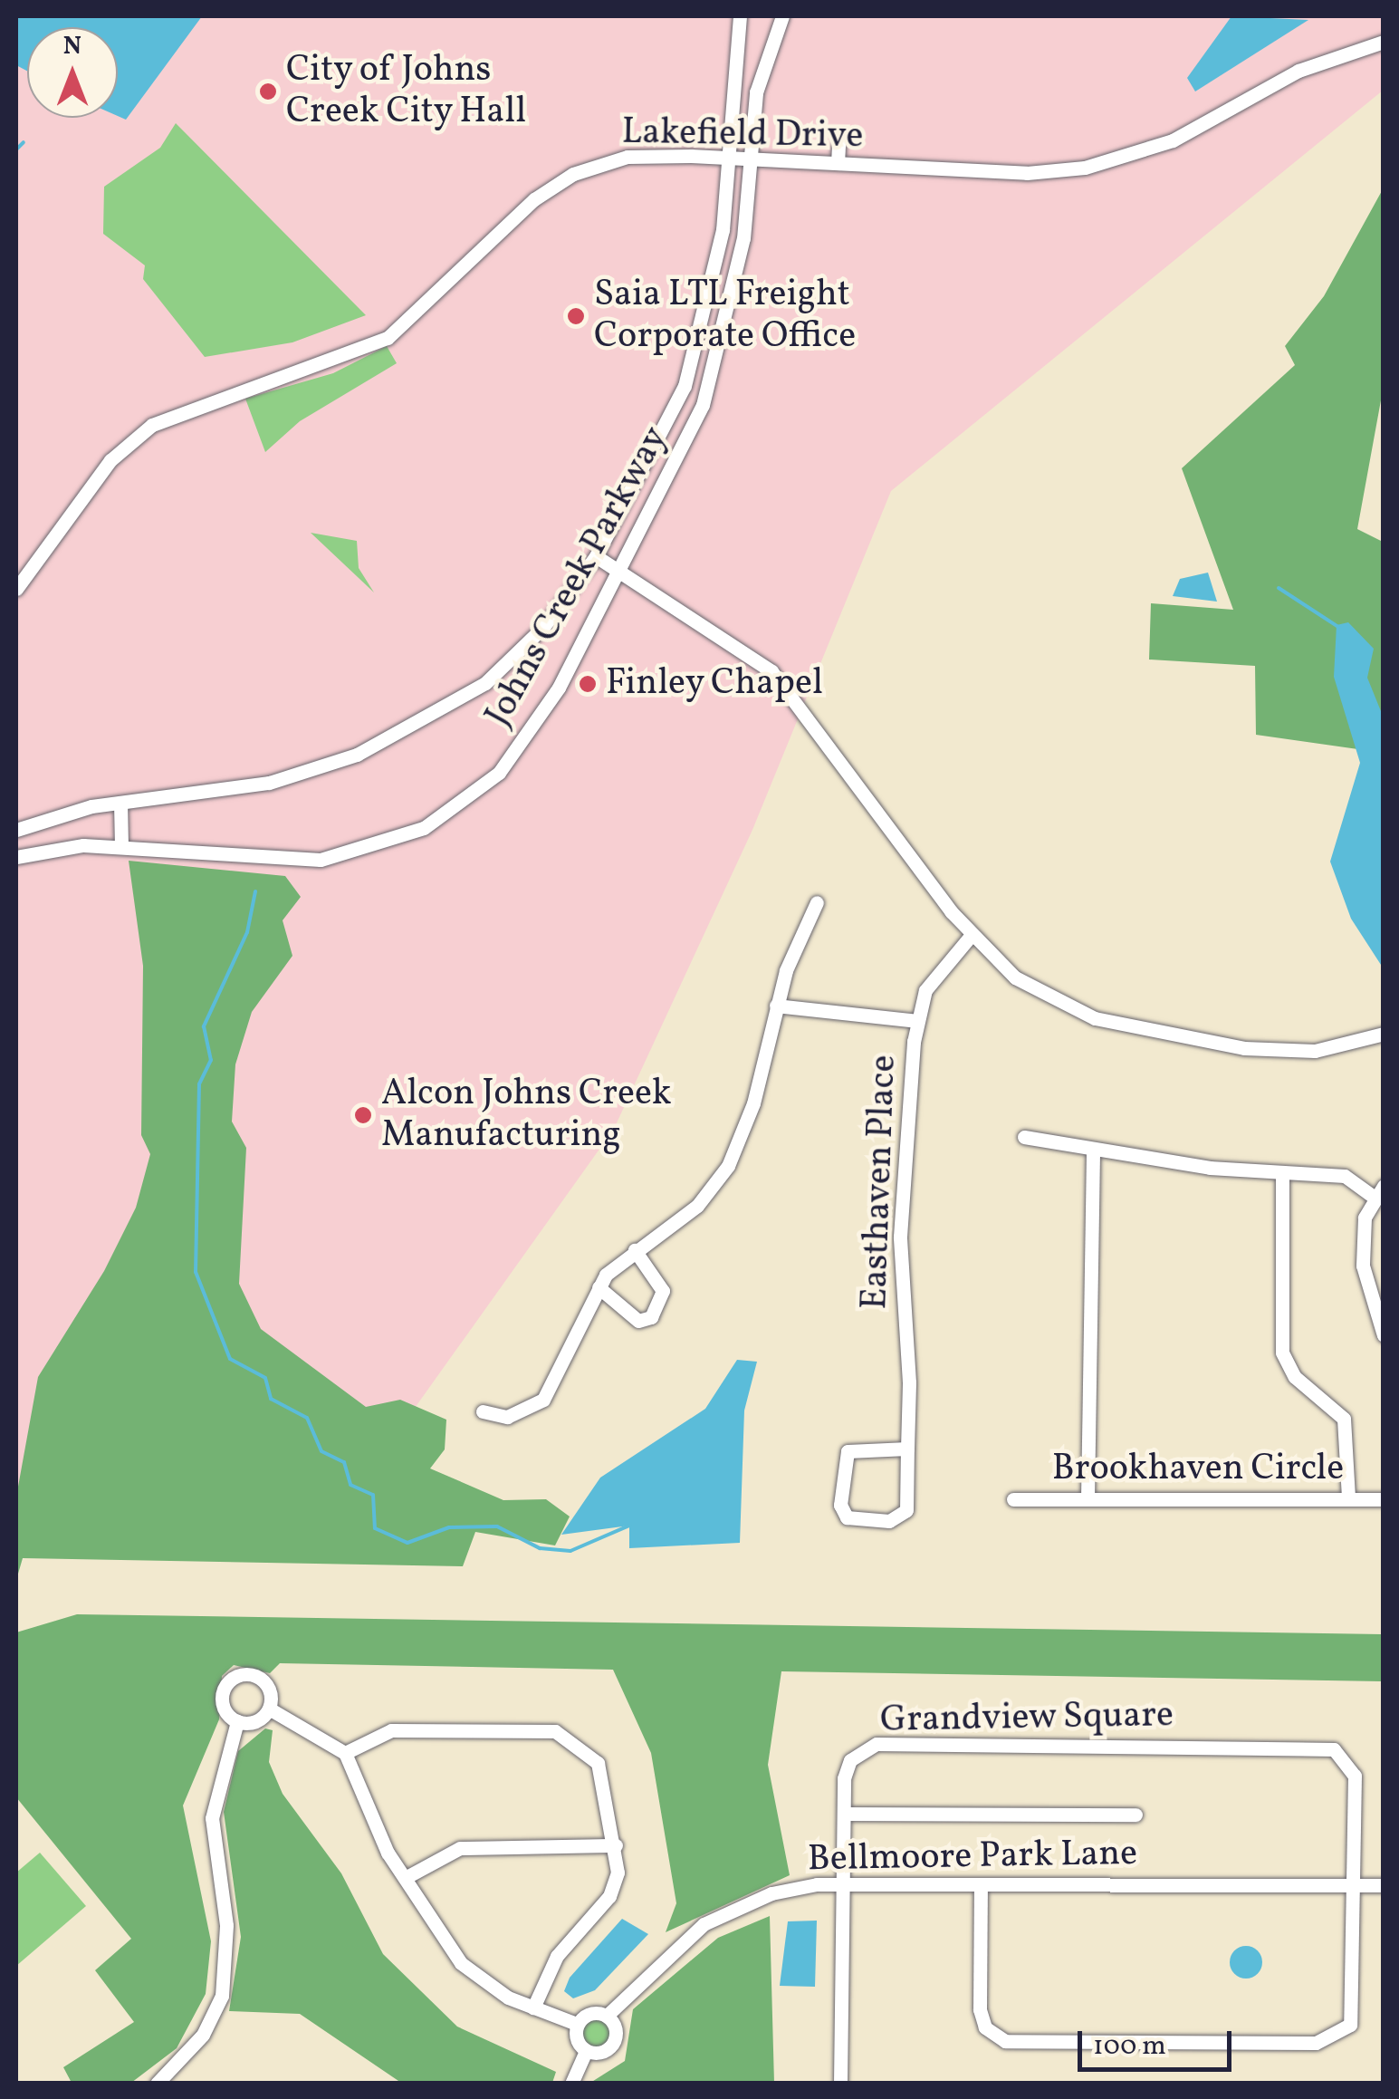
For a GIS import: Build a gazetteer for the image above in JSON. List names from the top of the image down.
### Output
{
  "streets": {
    "street": [
      "Lakefield Drive",
      "Johns Creek Parkway",
      "Easthaven Place",
      "Brookhaven Circle",
      "Grandview Square",
      "Bellmoore Park Lane"
    ]
  },
  "crossings": [
    ["Lakefield Drive", "Johns Creek Parkway"],
    ["Grandview Square", "Bellmoore Park Lane"]
  ],
  "places": [
    "City of Johns Creek City Hall",
    "Saia LTL Freight Corporate Office",
    "Finley Chapel",
    "Alcon Johns Creek Manufacturing"
  ],
  "scale_bar": "100 m",
  "north": "top"
}
